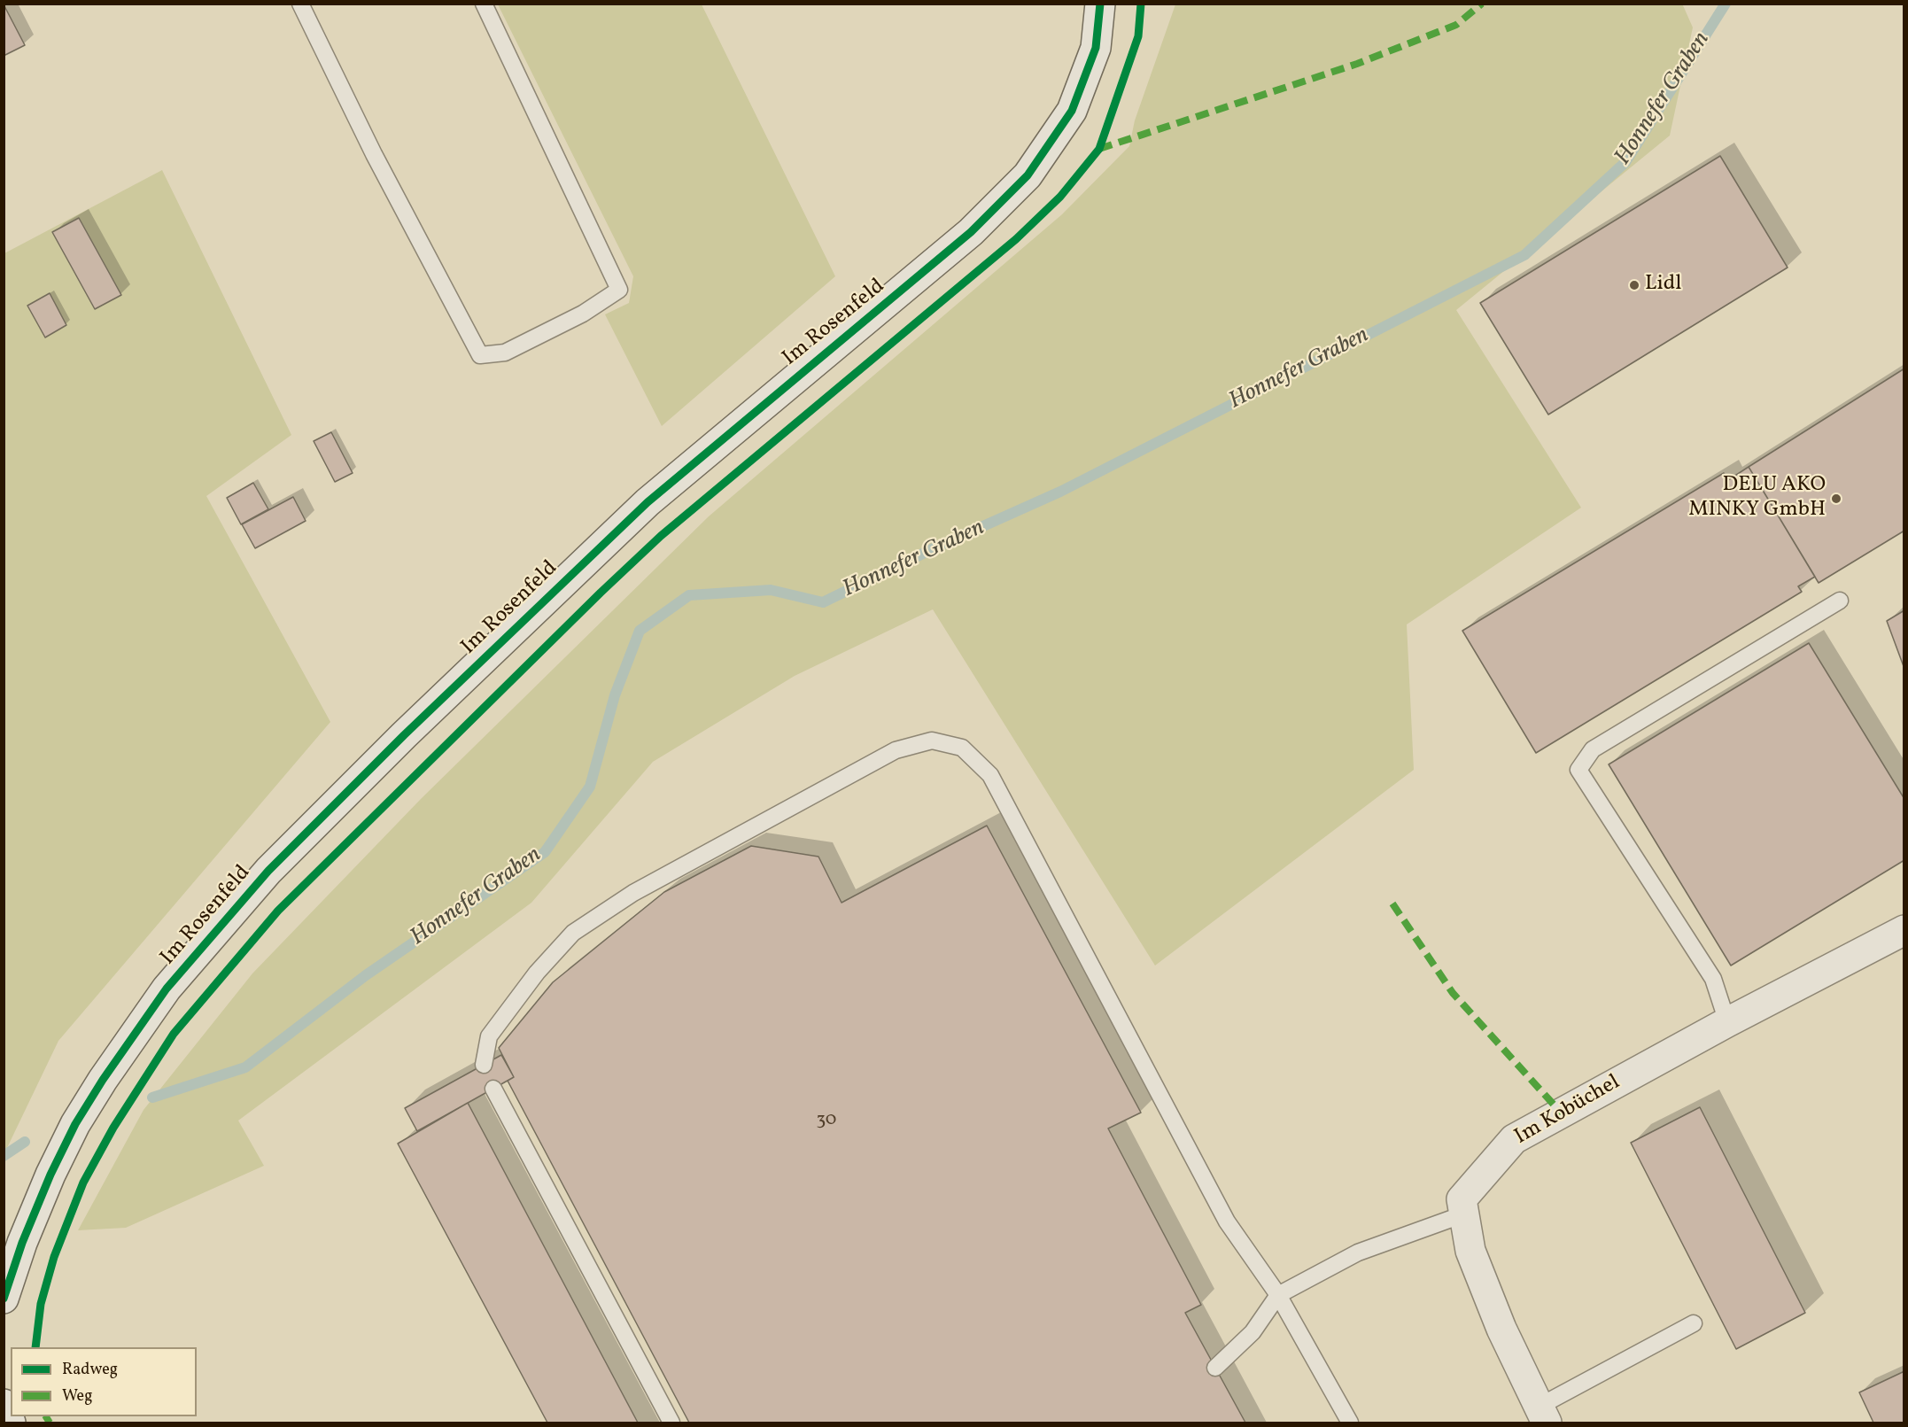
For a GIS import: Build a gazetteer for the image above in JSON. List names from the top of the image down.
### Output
{
  "streets": {
    "street": ["Im Rosenfeld", "Im Kobüchel"]
  },
  "water": ["Honnefer Graben"],
  "places": ["Lidl", "DELU AKO MINKY GmbH"],
  "house_numbers": ["30"],
  "legend": ["Radweg", "Weg"]
}
